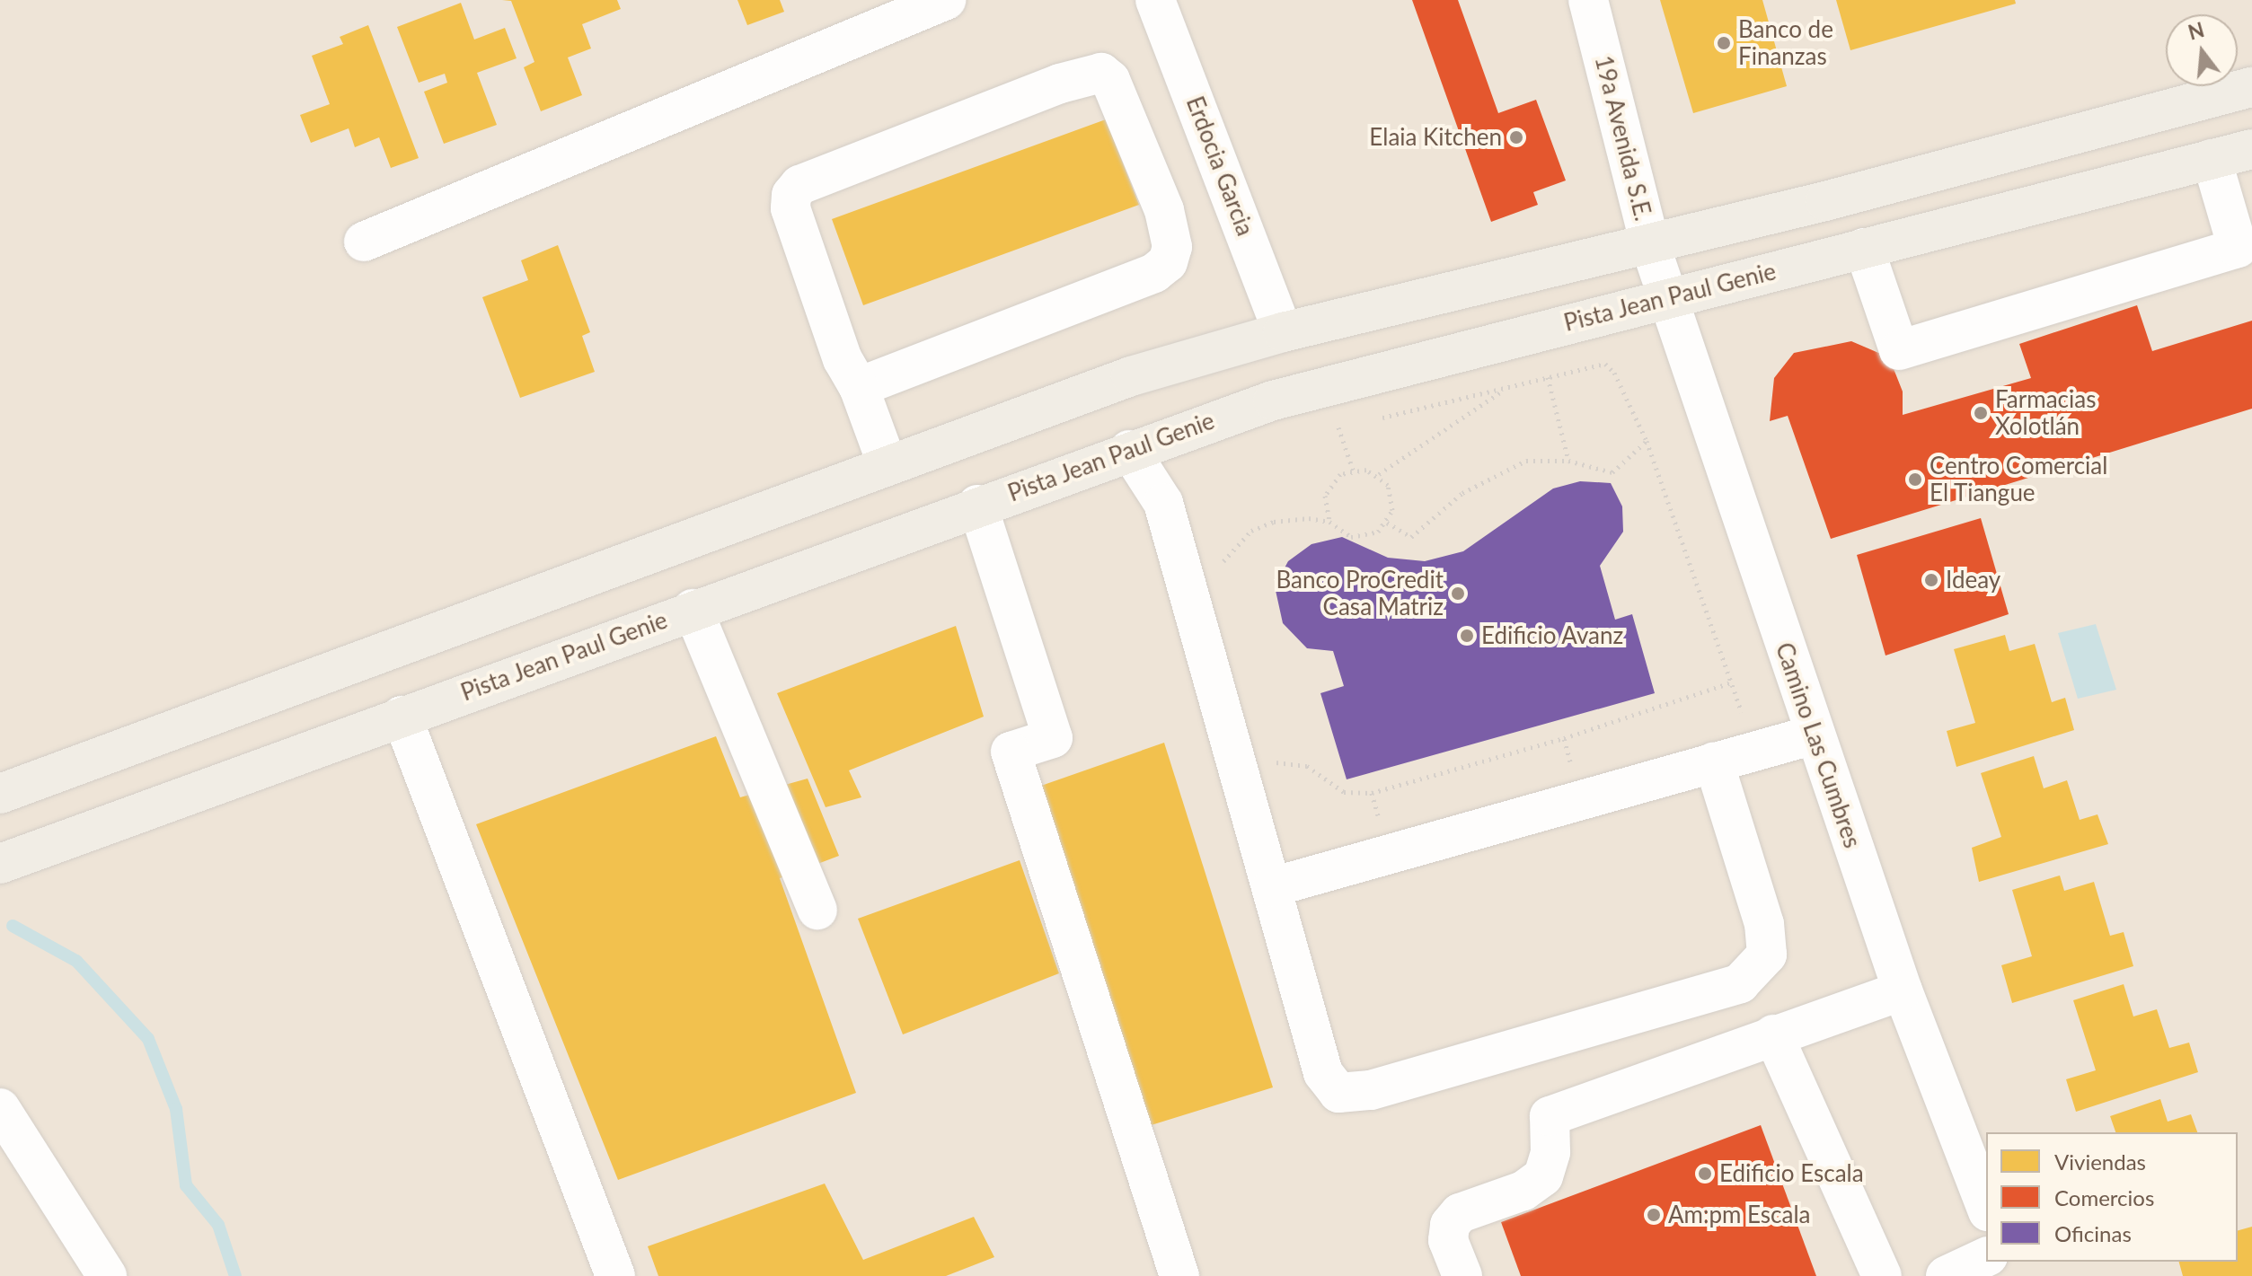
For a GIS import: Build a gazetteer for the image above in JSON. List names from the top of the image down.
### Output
{
  "streets": {
    "main road": ["Pista Jean Paul Genie"],
    "street": ["19a Avenida S.E.", "Erdocia Garcia", "Camino Las Cumbres"]
  },
  "crossings": [
    ["19a Avenida S.E.", "Pista Jean Paul Genie"],
    ["19a Avenida S.E.", "Camino Las Cumbres"],
    ["Erdocia Garcia", "Pista Jean Paul Genie"],
    ["Pista Jean Paul Genie", "Camino Las Cumbres"]
  ],
  "places": [
    "Banco de Finanzas",
    "Elaia Kitchen",
    "Farmacias Xolotlán",
    "Centro Comercial El Tiangue",
    "Ideay",
    "Banco ProCredit Casa Matriz",
    "Edificio Avanz",
    "Edificio Escala",
    "Am:pm Escala"
  ],
  "legend": ["Viviendas", "Comercios", "Oficinas"],
  "north": "top"
}
